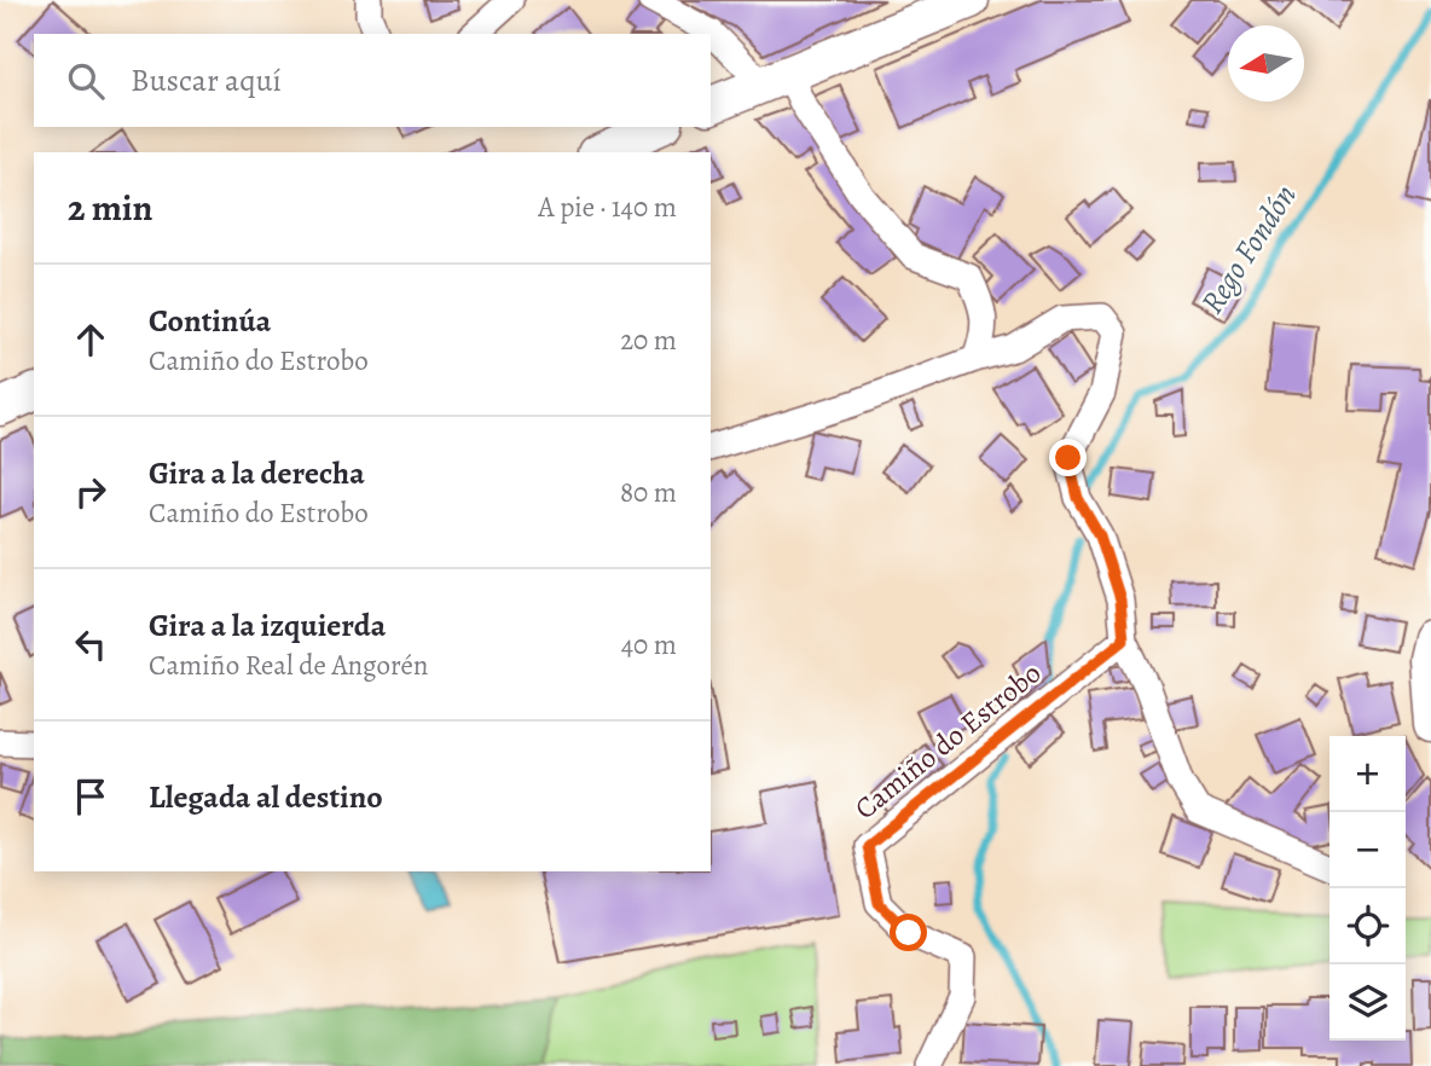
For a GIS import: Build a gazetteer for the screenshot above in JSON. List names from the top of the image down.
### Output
{
  "streets": {
    "street": ["Camiño do Estrobo"]
  },
  "water": ["Rego Fondón"],
  "north": "left",
  "page": {
    "search": "Buscar aquí",
    "heading": ["2 min", "A pie · 140 m"],
    "list": [
      ["Continúa", "Camiño do Estrobo", "20 m"],
      ["Gira a la derecha", "Camiño do Estrobo", "80 m"],
      ["Gira a la izquierda", "Camiño Real de Angorén", "40 m"],
      "Llegada al destino"
    ],
    "map_buttons": ["+", "−"]
  }
}
